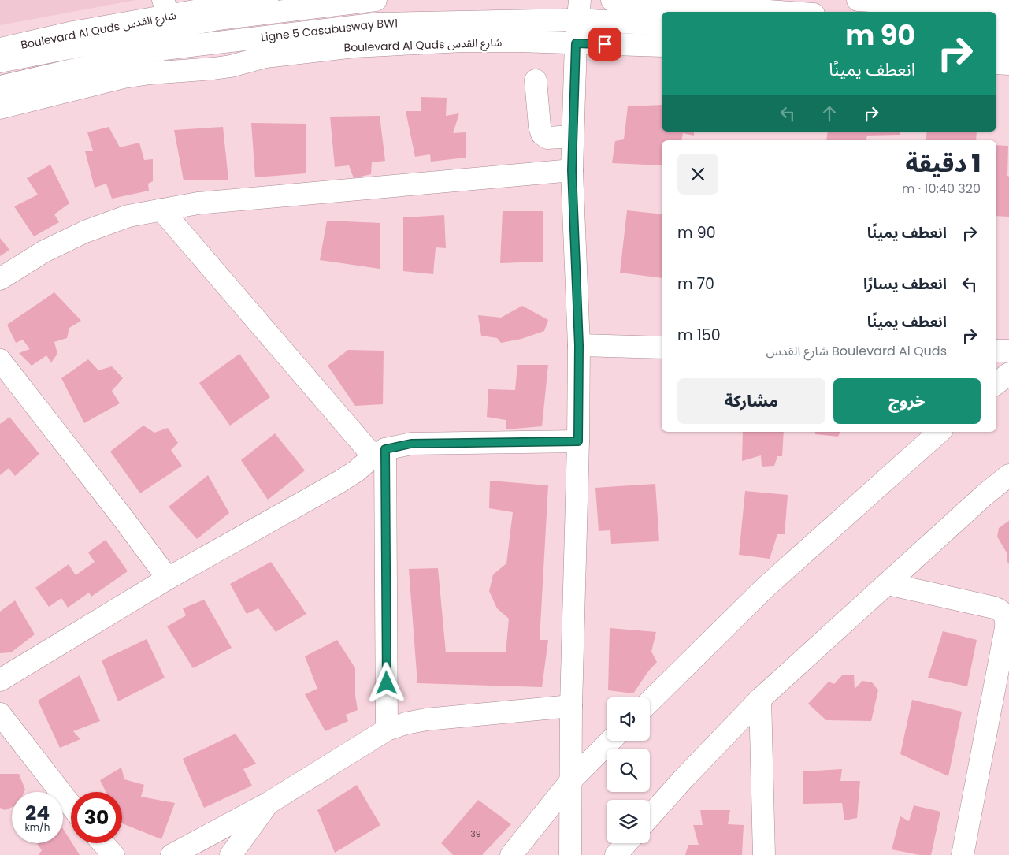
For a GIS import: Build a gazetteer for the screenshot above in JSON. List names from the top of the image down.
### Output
{
  "streets": {
    "street": ["Boulevard Al Quds شارع القدس", "Ligne 5 Casabusway BW1"]
  },
  "house_numbers": ["39"],
  "page": {
    "turn": ["90 m", "انعطف يمينًا"],
    "heading": ["1 دقيقة", "320 m · 10:40"],
    "list": [
      {
        "name": "انعطف يمينًا",
        "value": "90 m"
      },
      {
        "name": "انعطف يسارًا",
        "value": "70 m"
      },
      {
        "name": "انعطف يمينًا",
        "note": "Boulevard Al Quds شارع القدس",
        "value": "150 m"
      }
    ],
    "buttons": ["خروج", "مشاركة"],
    "speed": "24 km/h",
    "limit": "30"
  }
}
